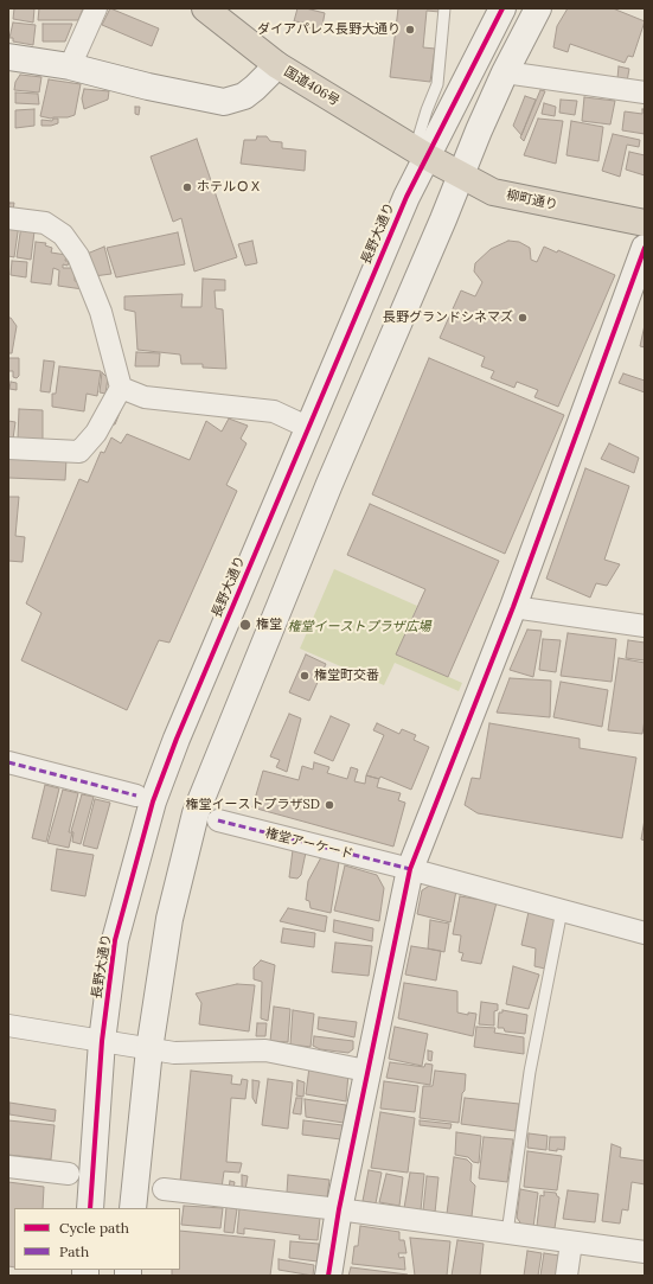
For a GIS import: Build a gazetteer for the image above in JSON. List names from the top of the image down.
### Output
{
  "streets": {
    "highway": ["国道406号", "柳町通り"],
    "street": ["長野大通り", "権堂アーケード"]
  },
  "crossings": [
    ["国道406号", "柳町通り"],
    ["国道406号", "長野大通り"],
    ["柳町通り", "長野大通り"]
  ],
  "parks": ["権堂イーストプラザ広場"],
  "places": [
    "ダイアパレス長野大通り",
    "ホテルＯＸ",
    "長野グランドシネマズ",
    "権堂",
    "権堂町交番",
    "権堂イーストプラザSD"
  ],
  "legend": ["Cycle path", "Path"]
}
